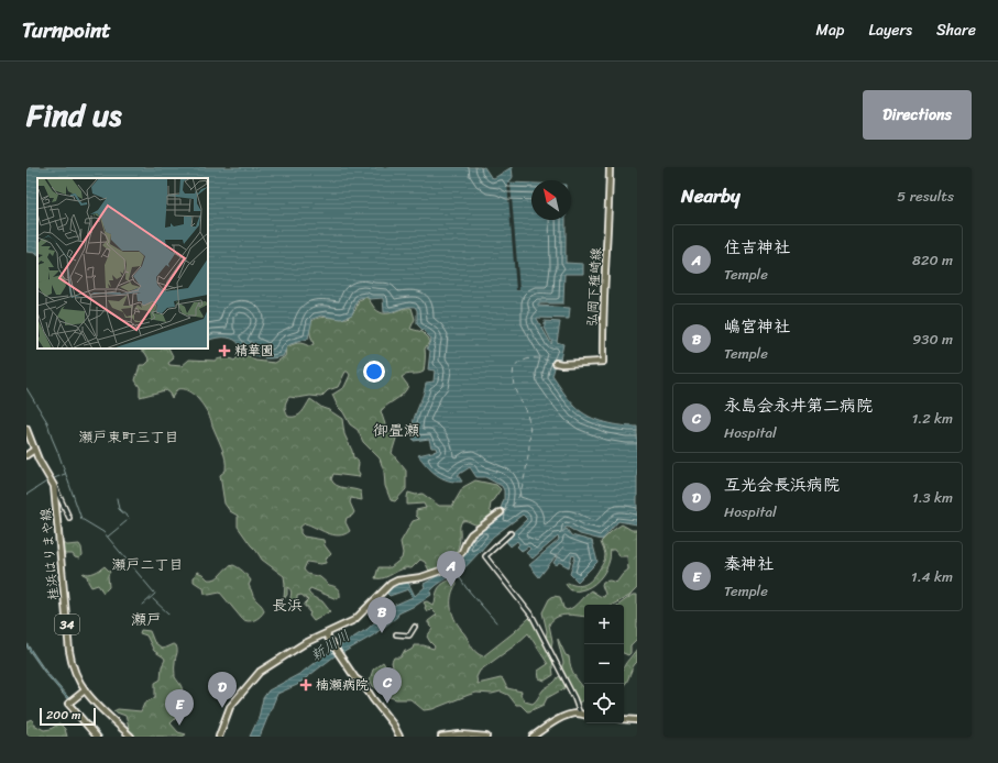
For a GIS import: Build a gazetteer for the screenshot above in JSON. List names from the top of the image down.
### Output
{
  "streets": {
    "main road": ["弘岡下種崎線", "桂浜はりまや線", "34"]
  },
  "districts": [
    "御畳瀬",
    "瀬戸東町三丁目",
    "瀬戸二丁目",
    "長浜",
    "瀬戸"
  ],
  "water": ["新川川"],
  "places": {
    "health": ["精華園", "楠瀬病院"]
  },
  "scale_bar": "200 m",
  "north": "top left",
  "page": {
    "header": "Turnpoint",
    "nav": ["Map", "Layers", "Share"],
    "title": "Find us",
    "buttons": "Directions",
    "heading": ["Nearby", "5 results"],
    "list": [
      {
        "mark": "A",
        "name": "住吉神社",
        "note": "Temple",
        "value": "820 m"
      },
      {
        "mark": "B",
        "name": "嶋宮神社",
        "note": "Temple",
        "value": "930 m"
      },
      {
        "mark": "C",
        "name": "永島会永井第二病院",
        "note": "Hospital",
        "value": "1.2 km"
      },
      {
        "mark": "D",
        "name": "互光会長浜病院",
        "note": "Hospital",
        "value": "1.3 km"
      },
      {
        "mark": "E",
        "name": "秦神社",
        "note": "Temple",
        "value": "1.4 km"
      }
    ],
    "pins": [
      "A",
      "B",
      "C",
      "D",
      "E"
    ],
    "map_buttons": ["+", "−"],
    "scale": "200 m"
  }
}
